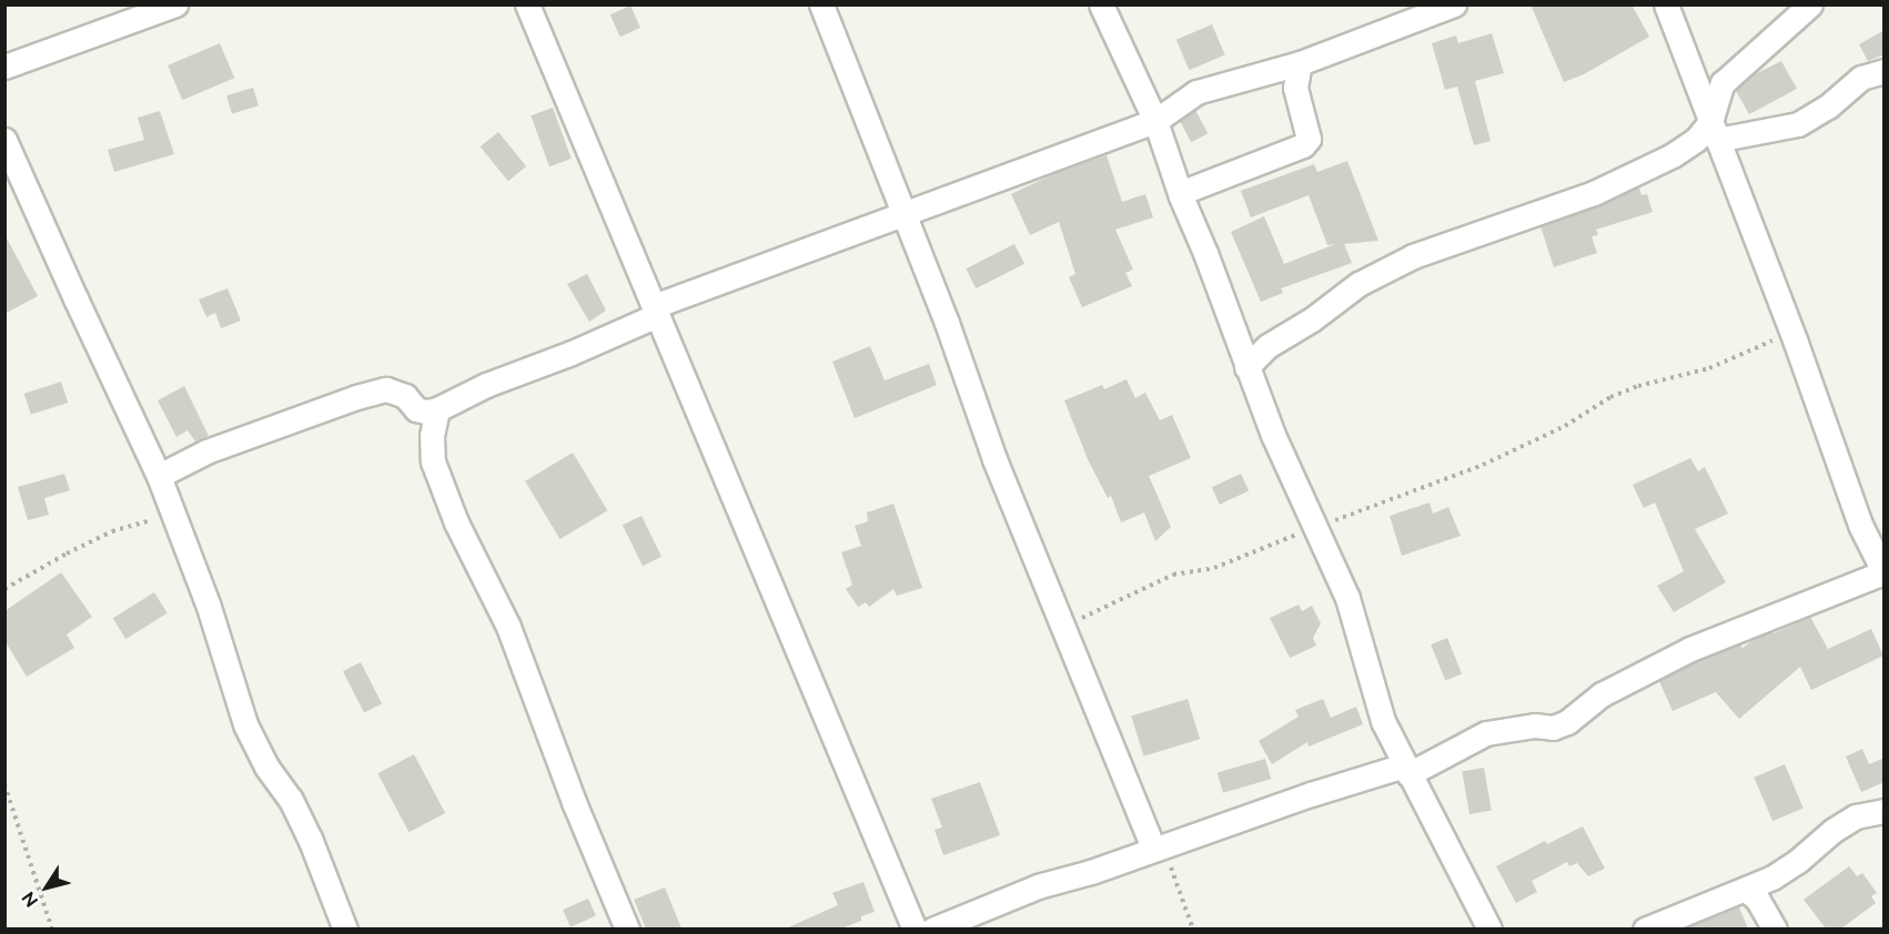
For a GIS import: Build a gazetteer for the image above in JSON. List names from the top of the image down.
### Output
{
  "north": "bottom left"
}
